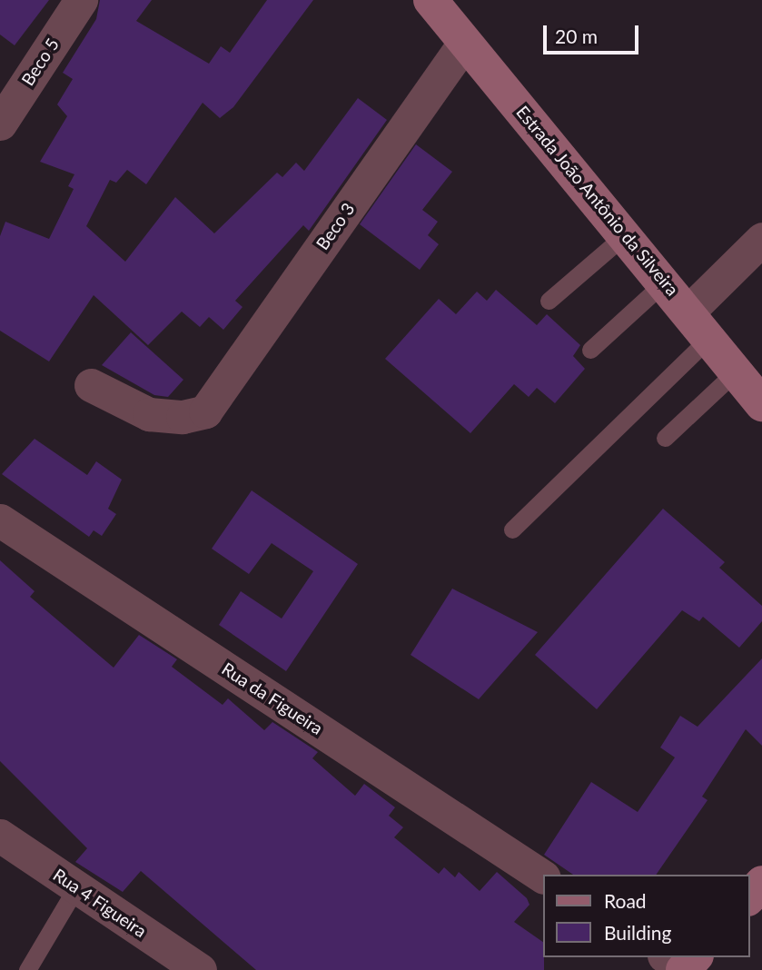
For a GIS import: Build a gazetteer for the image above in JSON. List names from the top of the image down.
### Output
{
  "streets": {
    "main road": ["Estrada João Antônio da Silveira"],
    "street": [
      "Beco 5",
      "Beco 3",
      "Rua da Figueira",
      "Rua 4 Figueira"
    ]
  },
  "crossings": [
    ["Estrada João Antônio da Silveira", "Beco 3"]
  ],
  "legend": ["Road", "Building"],
  "scale_bar": "20 m"
}
